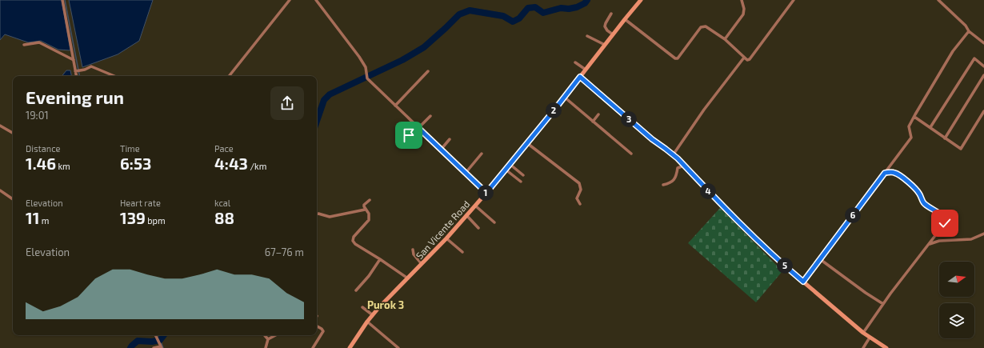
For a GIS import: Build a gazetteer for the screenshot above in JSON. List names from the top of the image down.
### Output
{
  "streets": {
    "street": ["San Vicente Road"]
  },
  "districts": ["Purok 3"],
  "north": "right",
  "page": {
    "heading": ["Evening run", "19:01"],
    "pins": [
      "2",
      "3",
      "4",
      "1",
      "6",
      "5"
    ],
    "stats": [
      ["Distance", "1.46 km"],
      ["Time", "6:53"],
      ["Pace", "4:43 /km"],
      ["Elevation", "11 m"],
      ["Heart rate", "139 bpm"],
      ["kcal", "88"]
    ],
    "chart": ["Elevation", "67–76 m"]
  }
}
